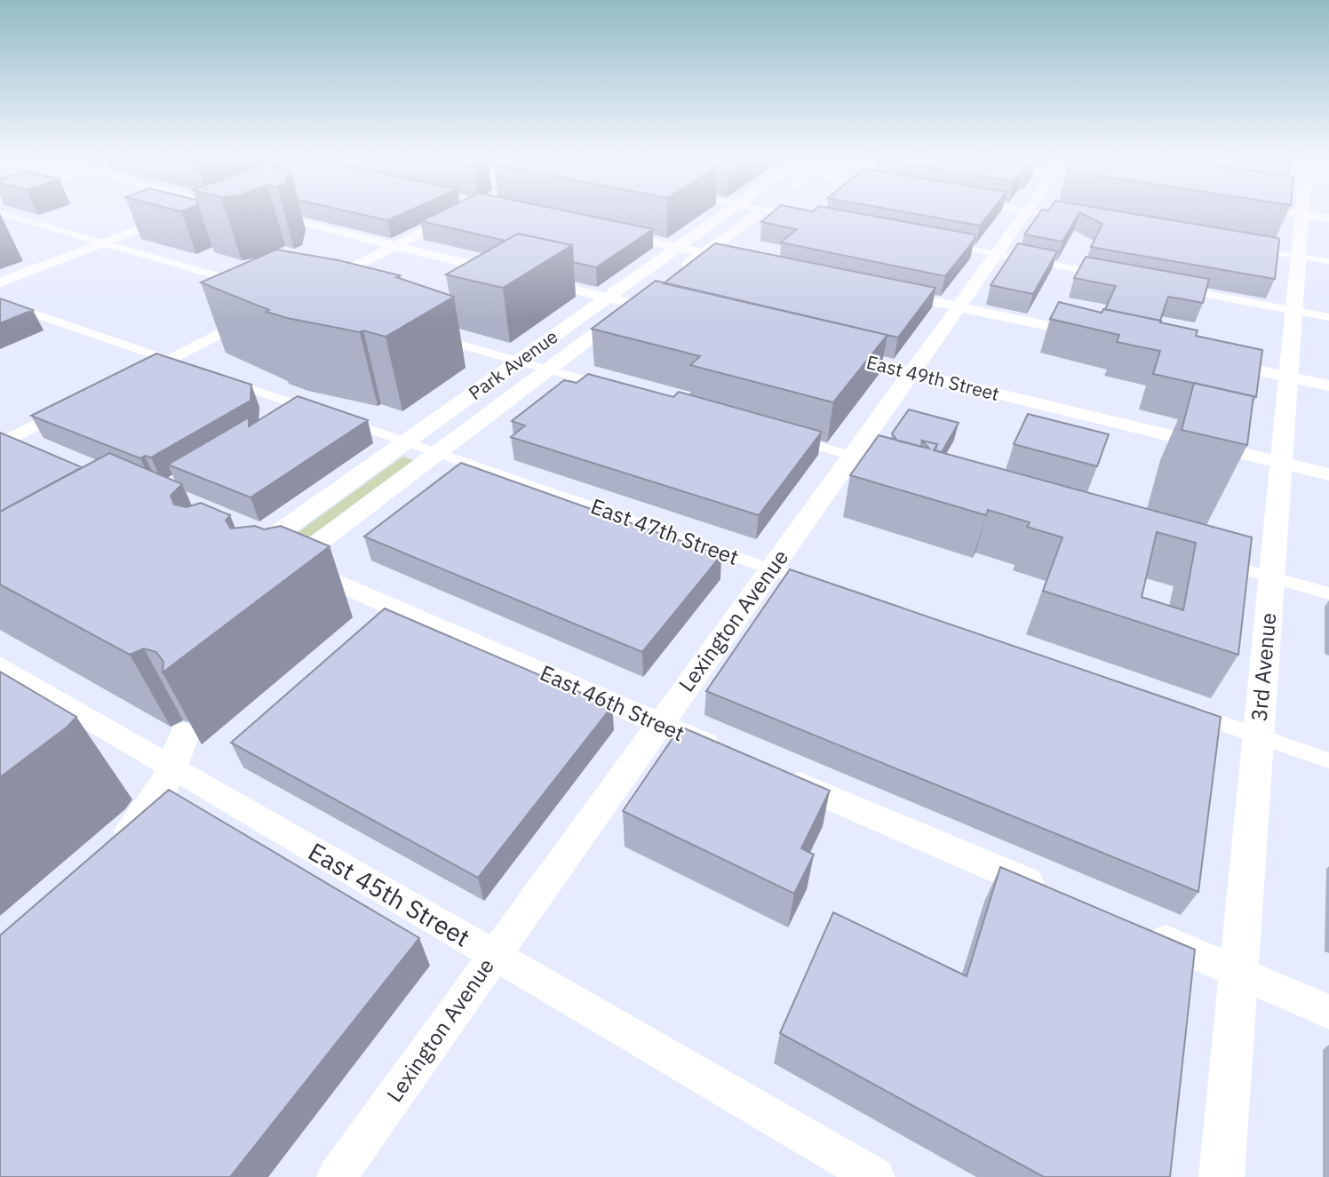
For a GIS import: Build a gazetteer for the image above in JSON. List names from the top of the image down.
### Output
{
  "streets": {
    "main road": [
      "Park Avenue",
      "East 49th Street",
      "Lexington Avenue",
      "3rd Avenue",
      "East 46th Street",
      "East 45th Street"
    ],
    "street": ["East 47th Street"]
  },
  "crossings": [
    ["Park Avenue", "East 47th Street"],
    ["Park Avenue", "East 46th Street"],
    ["East 49th Street", "Lexington Avenue"],
    ["East 49th Street", "3rd Avenue"],
    ["East 47th Street", "Lexington Avenue"],
    ["Lexington Avenue", "East 46th Street"],
    ["Lexington Avenue", "East 45th Street"]
  ]
}
